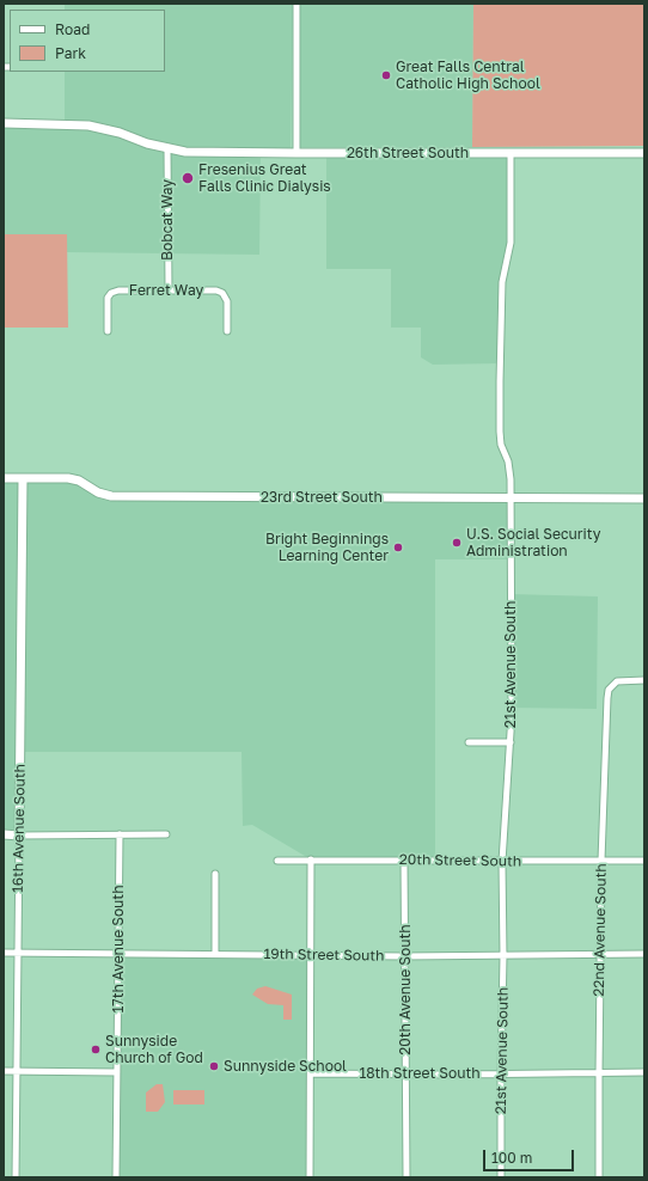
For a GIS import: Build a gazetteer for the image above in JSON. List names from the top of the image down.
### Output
{
  "streets": {
    "street": [
      "26th Street South",
      "Bobcat Way",
      "Ferret Way",
      "23rd Street South",
      "21st Avenue South",
      "16th Avenue South",
      "20th Street South",
      "22nd Avenue South",
      "17th Avenue South",
      "19th Street South",
      "20th Avenue South",
      "18th Street South"
    ]
  },
  "crossings": [
    ["26th Street South", "Bobcat Way"],
    ["26th Street South", "21st Avenue South"],
    ["Bobcat Way", "Ferret Way"],
    ["23rd Street South", "21st Avenue South"],
    ["23rd Street South", "16th Avenue South"],
    ["21st Avenue South", "20th Street South"],
    ["21st Avenue South", "19th Street South"],
    ["21st Avenue South", "18th Street South"],
    ["16th Avenue South", "19th Street South"],
    ["20th Street South", "22nd Avenue South"],
    ["20th Street South", "20th Avenue South"],
    ["22nd Avenue South", "19th Street South"],
    ["22nd Avenue South", "18th Street South"],
    ["17th Avenue South", "19th Street South"],
    ["19th Street South", "20th Avenue South"],
    ["20th Avenue South", "18th Street South"]
  ],
  "places": [
    "Great Falls Central Catholic High School",
    "Fresenius Great Falls Clinic Dialysis",
    "U.S. Social Security Administration",
    "Bright Beginnings Learning Center",
    "Sunnyside Church of God",
    "Sunnyside School"
  ],
  "legend": ["Road", "Park"],
  "scale_bar": "100 m"
}
